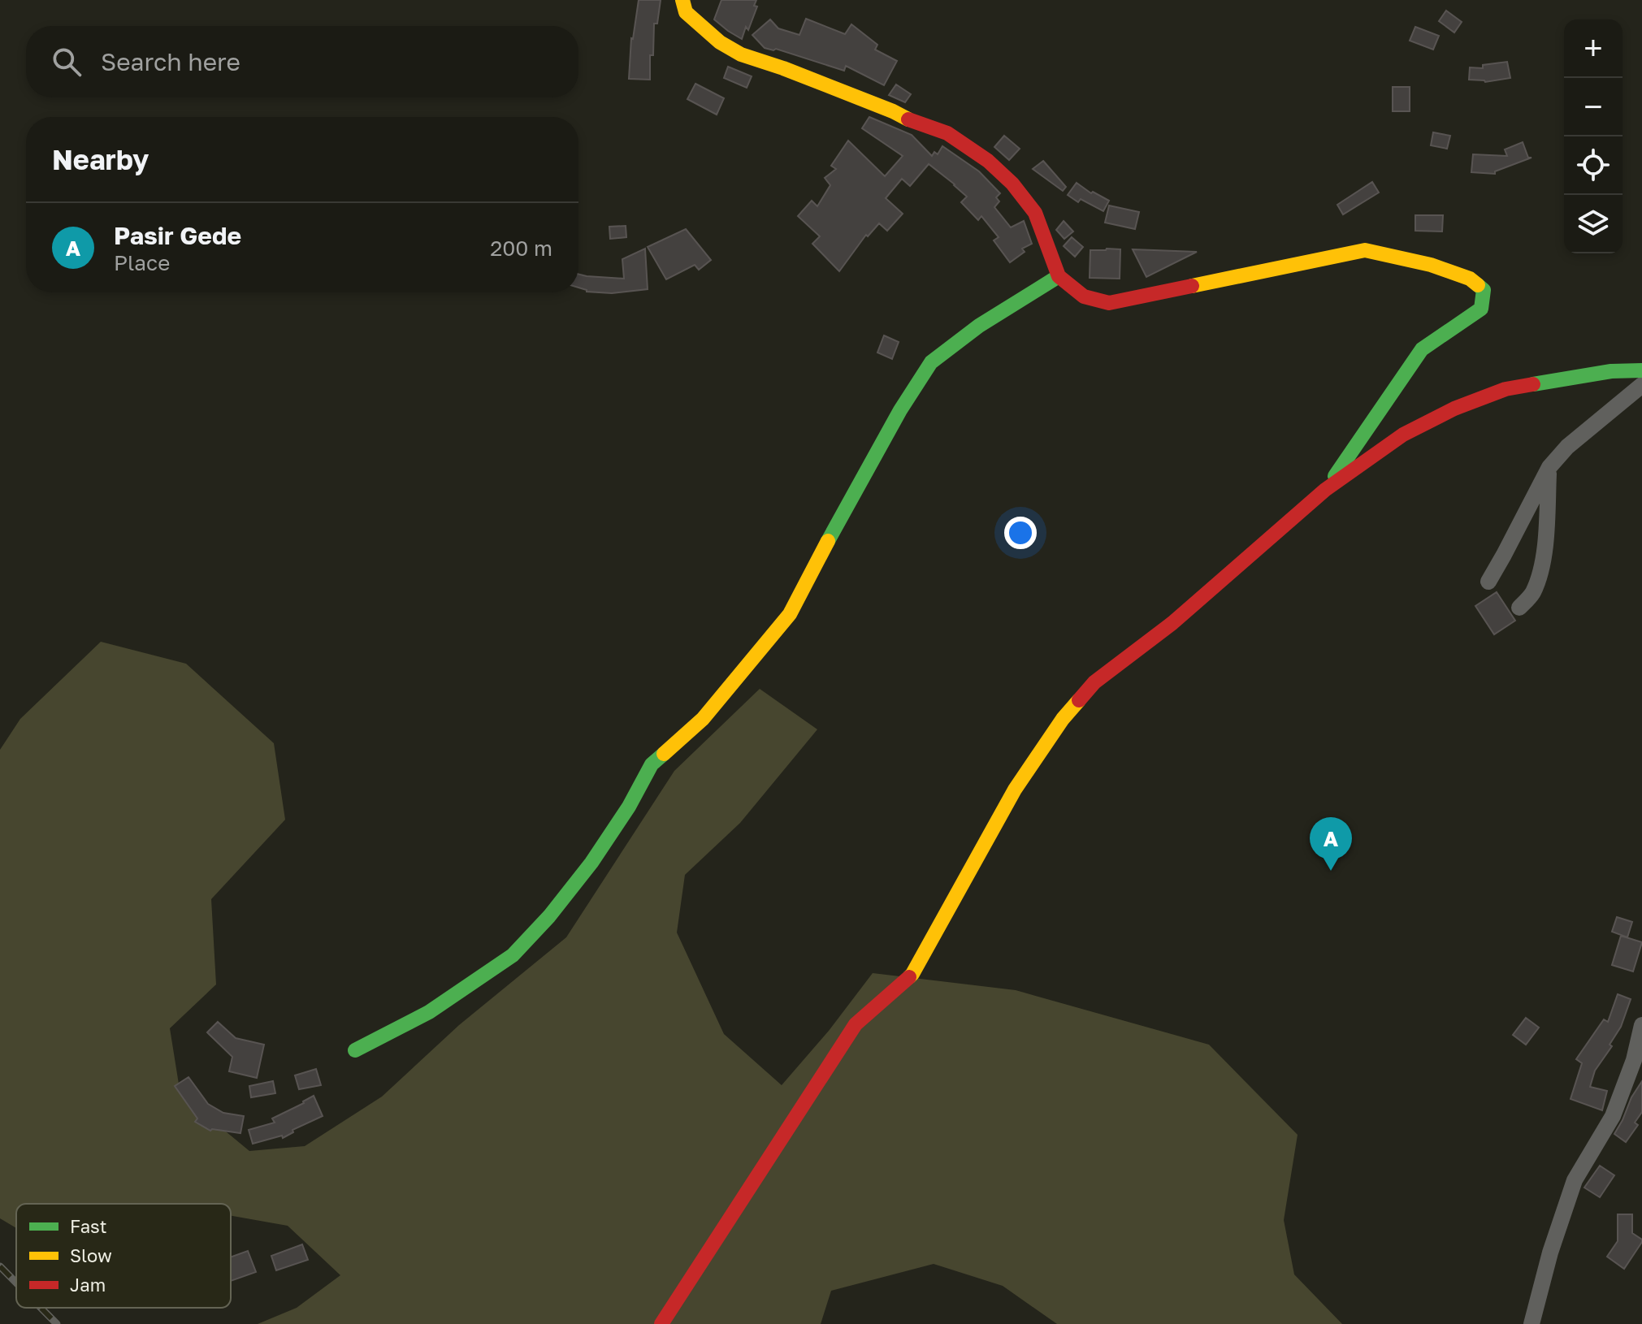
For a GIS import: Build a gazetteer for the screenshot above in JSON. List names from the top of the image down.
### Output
{
  "legend": ["Fast", "Slow", "Jam"],
  "page": {
    "map_buttons": ["+", "−"],
    "search": "Search here",
    "heading": "Nearby",
    "list": [
      {
        "mark": "A",
        "name": "Pasir Gede",
        "note": "Place",
        "value": "200 m"
      }
    ],
    "pins": "A"
  }
}
